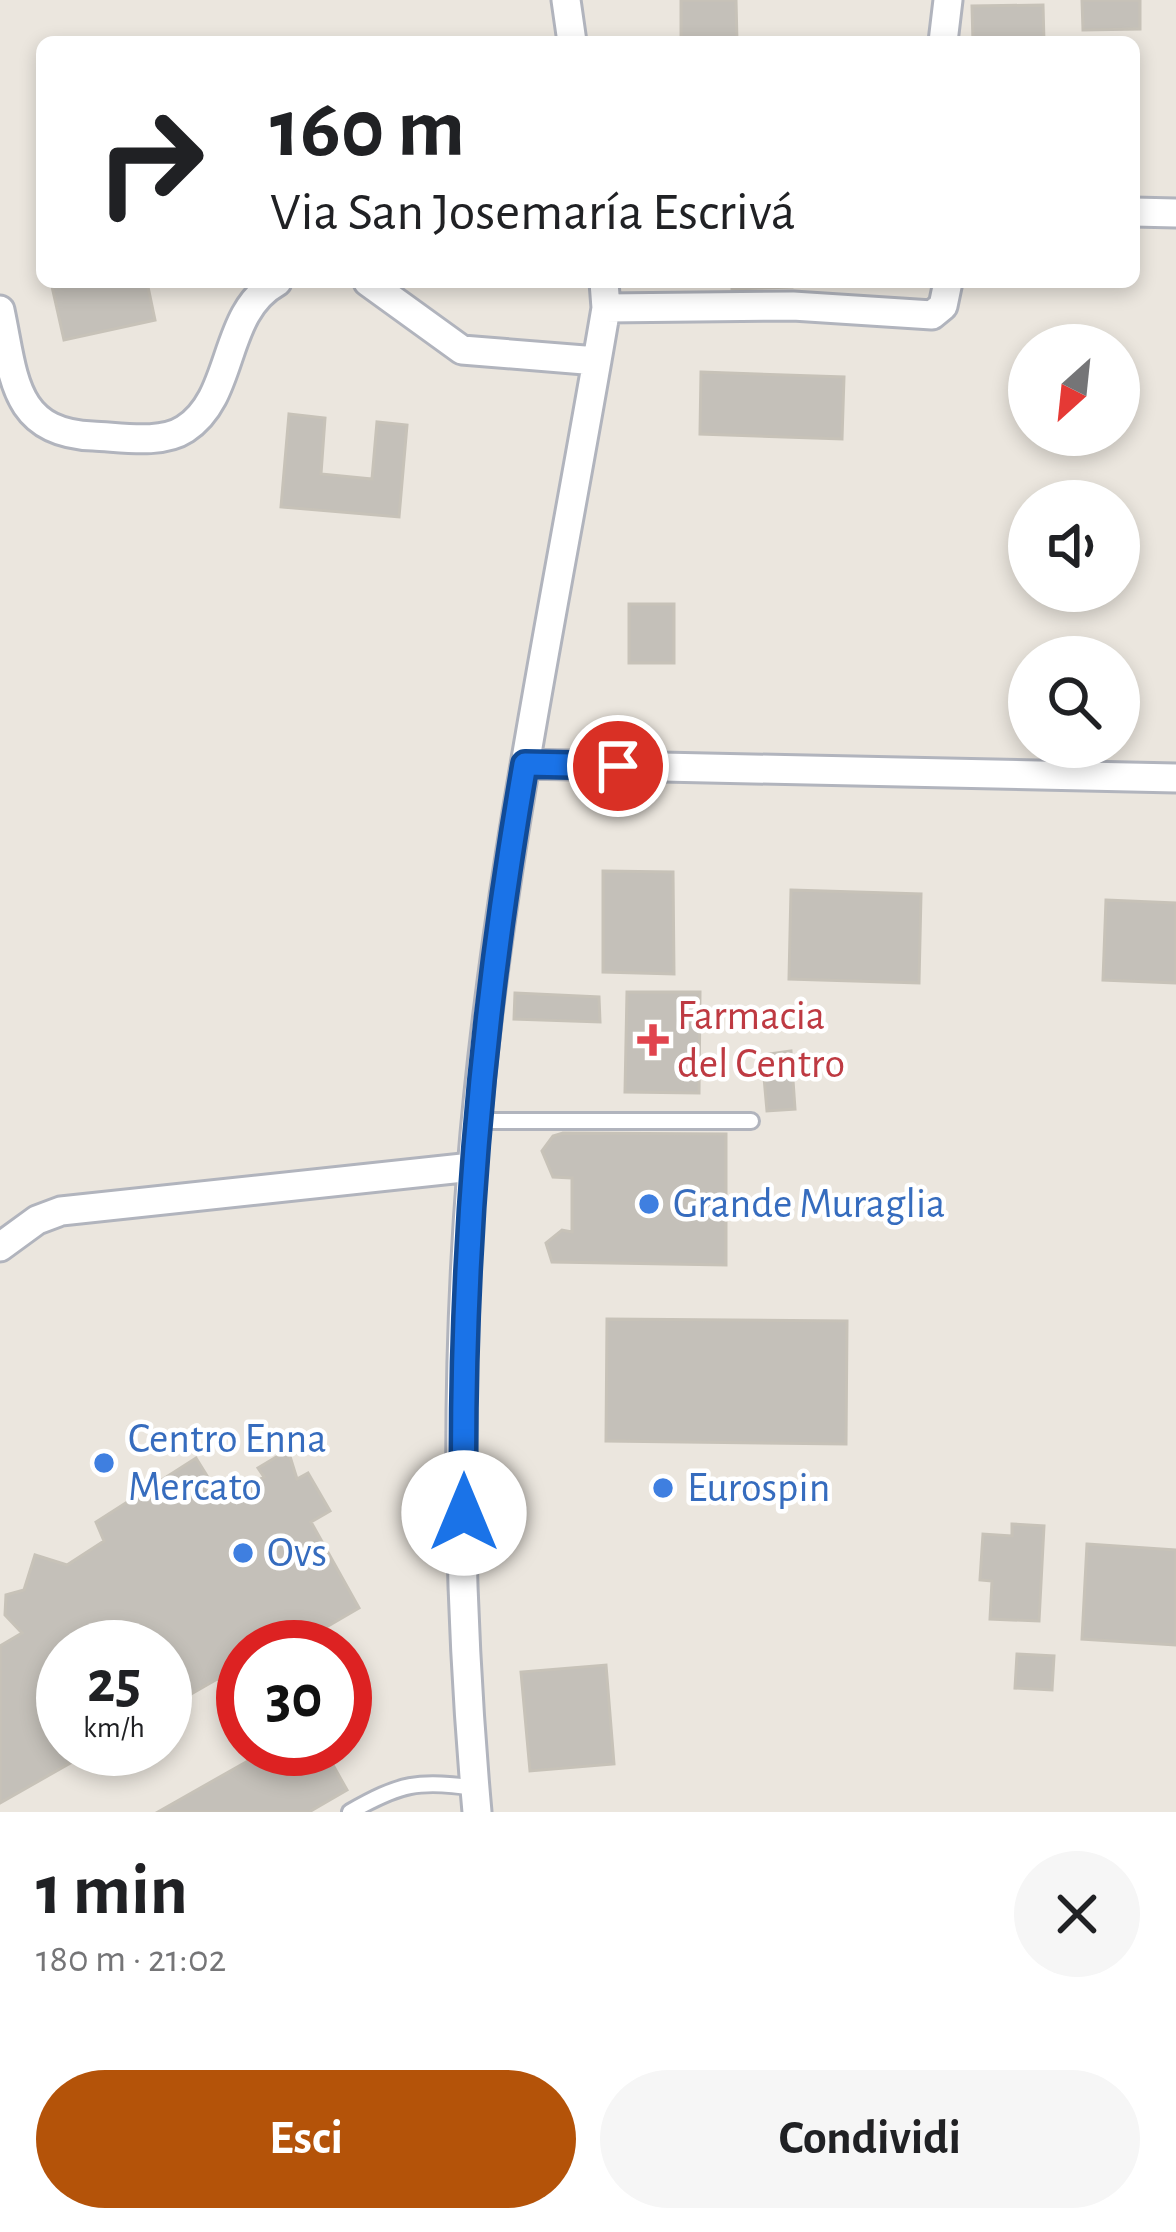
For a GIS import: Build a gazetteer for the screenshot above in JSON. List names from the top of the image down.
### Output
{
  "places": {
    "health": ["Farmacia del Centro"],
    "other": [
      "Grande Muraglia",
      "Centro Enna Mercato",
      "Eurospin",
      "Ovs"
    ]
  },
  "north": "bottom left",
  "page": {
    "turn": ["160 m", "Via San Josemaría Escrivá"],
    "speed": "25 km/h",
    "limit": "30",
    "heading": ["1 min", "180 m · 21:02"],
    "buttons": ["Esci", "Condividi"]
  }
}
